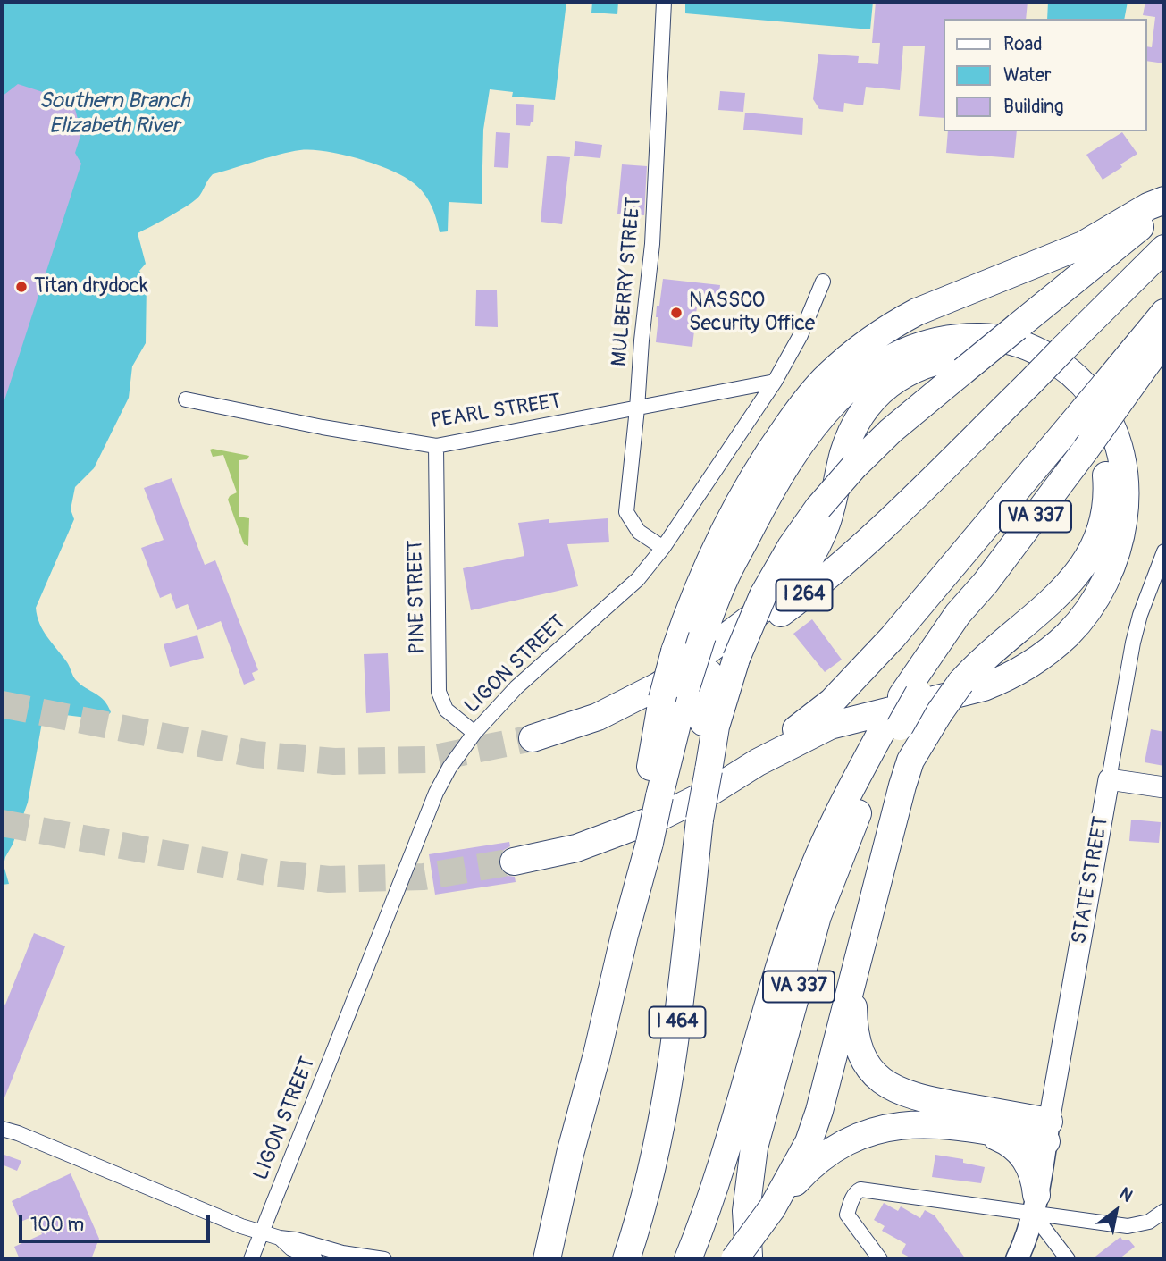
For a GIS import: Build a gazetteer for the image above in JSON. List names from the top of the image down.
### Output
{
  "streets": {
    "highway": ["VA 337", "I 264", "I 464"],
    "main road": ["STATE STREET"],
    "street": [
      "MULBERRY STREET",
      "PEARL STREET",
      "PINE STREET",
      "LIGON STREET"
    ]
  },
  "crossings": [
    ["MULBERRY STREET", "PEARL STREET"],
    ["MULBERRY STREET", "LIGON STREET"],
    ["PEARL STREET", "PINE STREET"],
    ["PEARL STREET", "LIGON STREET"],
    ["PINE STREET", "LIGON STREET"]
  ],
  "water": ["Southern Branch Elizabeth River"],
  "places": ["Titan drydock", "NASSCO Security Office"],
  "legend": ["Road", "Water", "Building"],
  "scale_bar": "100 m",
  "north": "top right"
}
